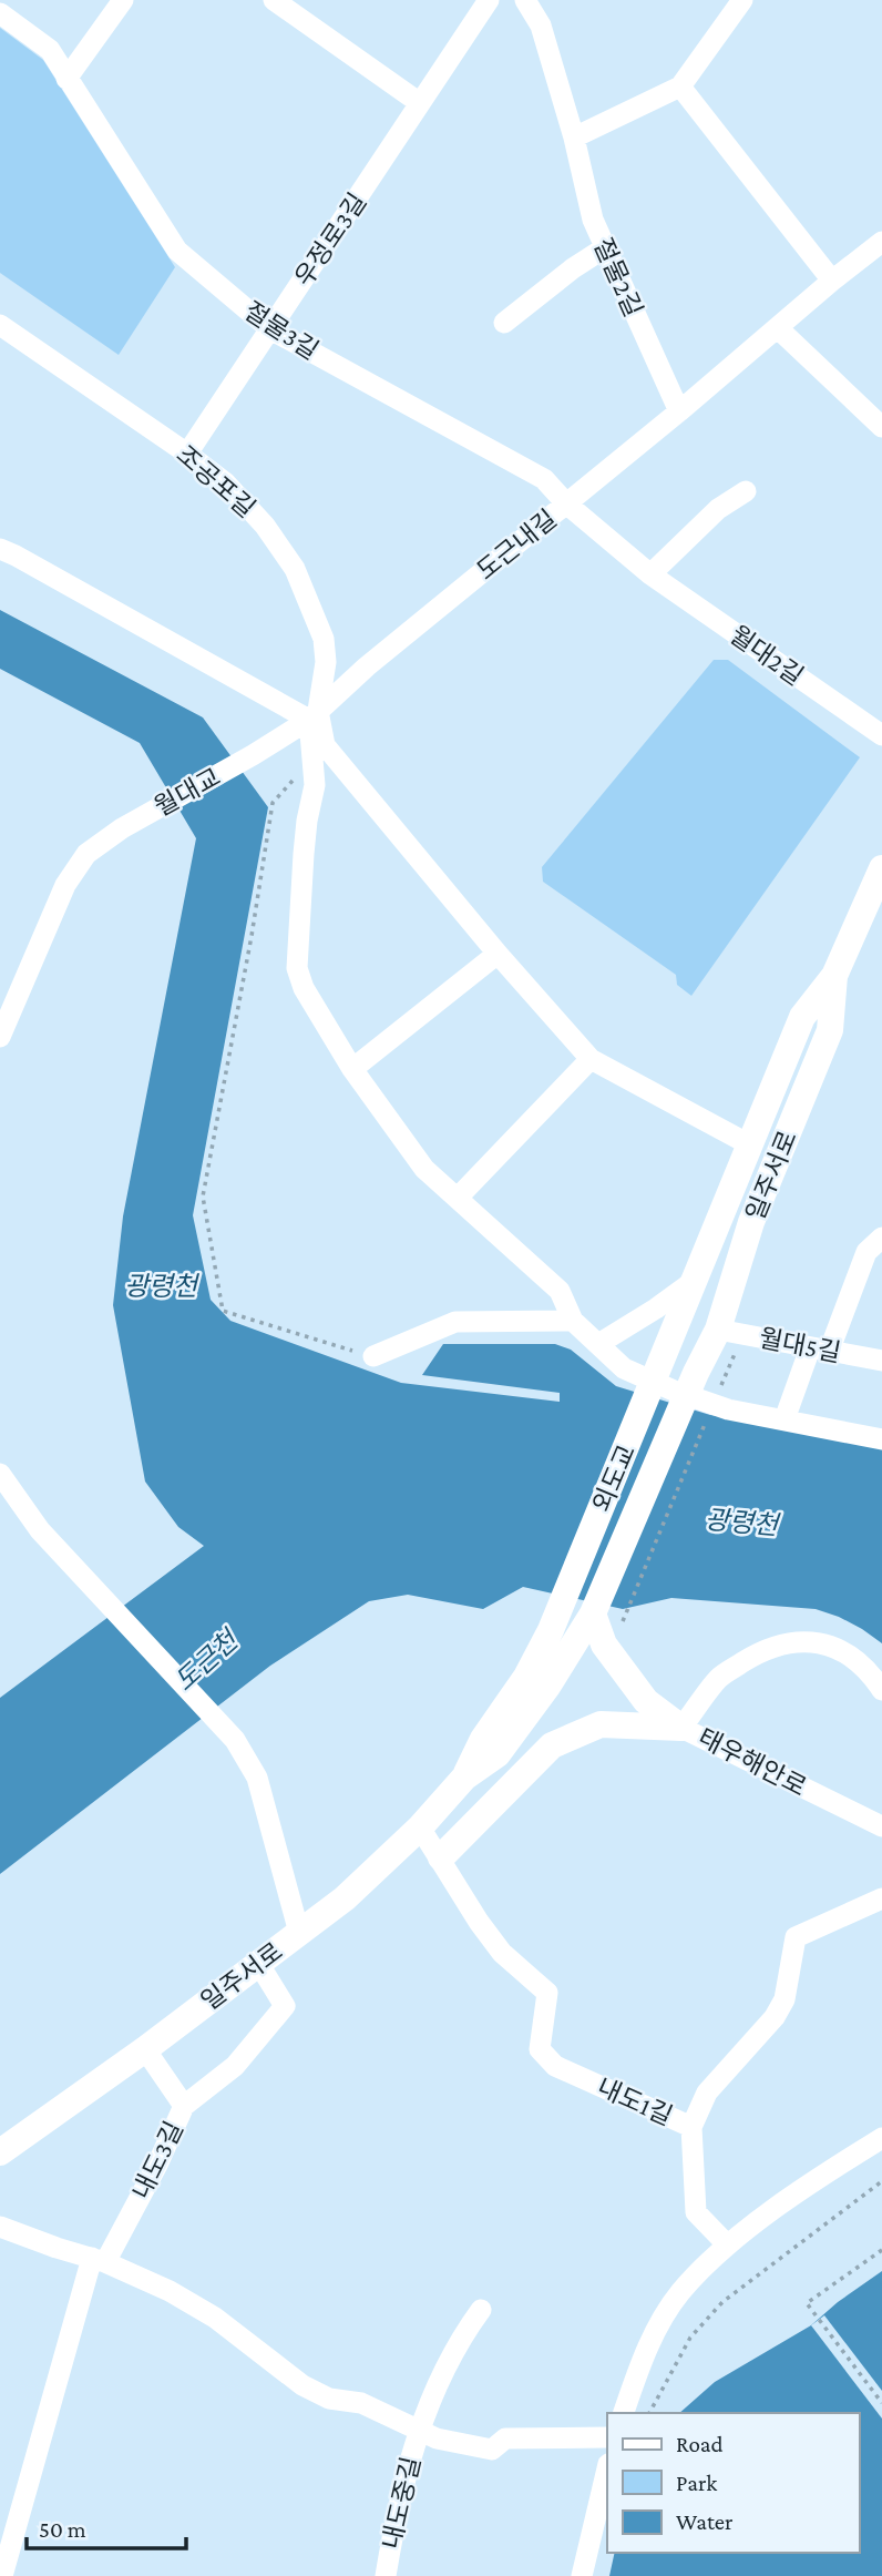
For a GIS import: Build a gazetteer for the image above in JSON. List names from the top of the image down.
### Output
{
  "streets": {
    "main road": ["일주서로", "외도교"],
    "street": [
      "우정로3길",
      "절물2길",
      "절물3길",
      "조공포길",
      "도근내길",
      "월대2길",
      "월대교",
      "월대5길",
      "태우해안로",
      "내도1길",
      "내도3길",
      "내도중길"
    ]
  },
  "crossings": [
    ["우정로3길", "절물3길"],
    ["우정로3길", "조공포길"],
    ["절물2길", "도근내길"],
    ["절물3길", "도근내길"],
    ["절물3길", "월대2길"],
    ["조공포길", "도근내길"],
    ["도근내길", "월대2길"],
    ["도근내길", "월대교"],
    ["일주서로", "월대5길"],
    ["일주서로", "외도교"],
    ["일주서로", "내도1길"],
    ["일주서로", "내도3길"]
  ],
  "water": ["광령천", "도근천"],
  "legend": ["Road", "Park", "Water"],
  "scale_bar": "50 m"
}
